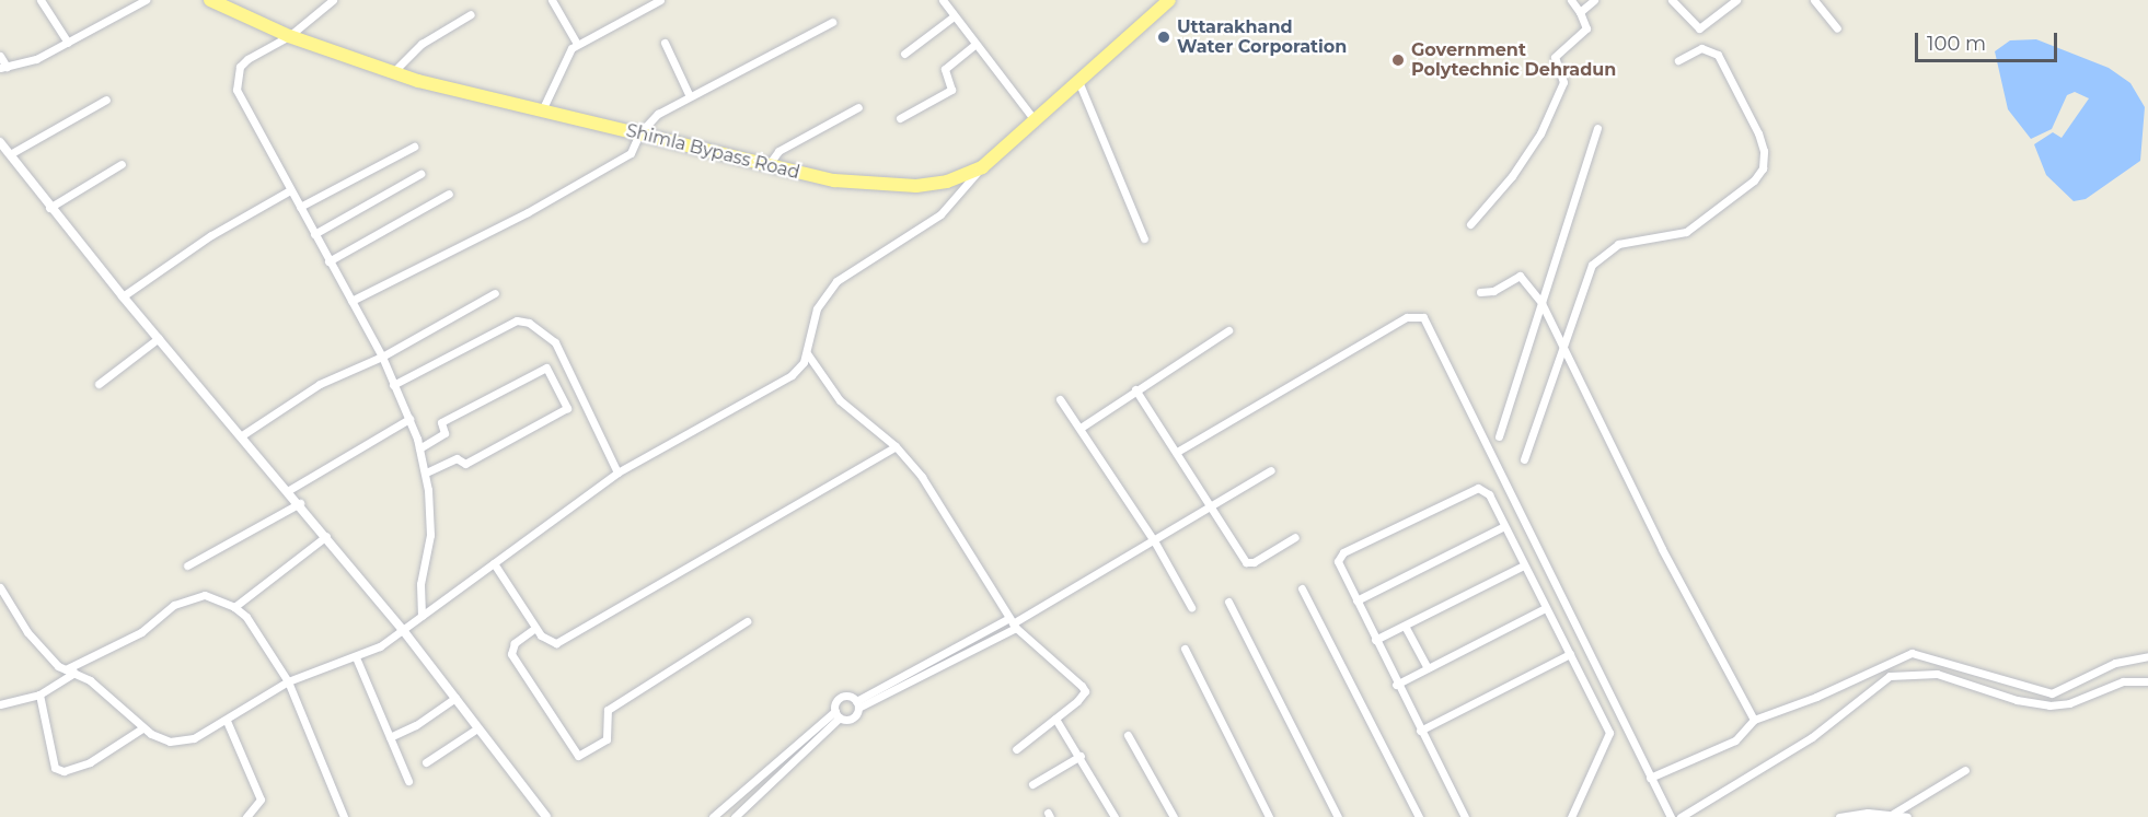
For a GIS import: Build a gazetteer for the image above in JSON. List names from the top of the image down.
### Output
{
  "streets": {
    "highway": ["Shimla Bypass Road"]
  },
  "places": ["Uttarakhand Water Corporation", "Government Polytechnic Dehradun"],
  "scale_bar": "100 m"
}
